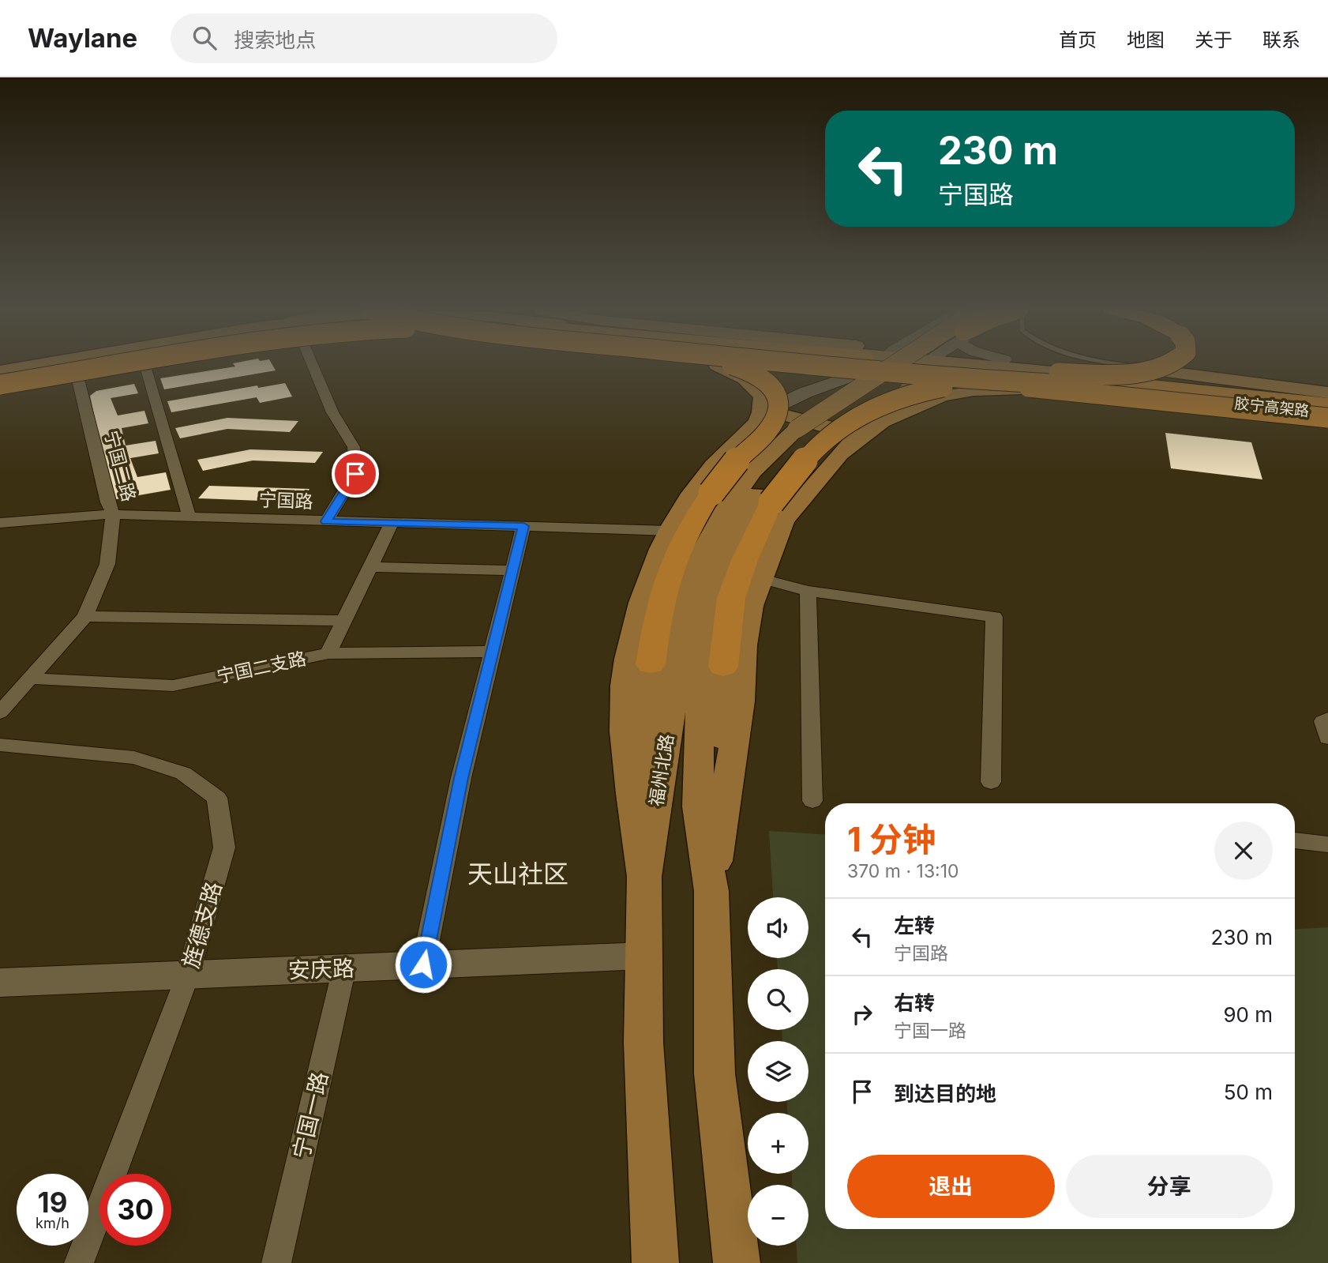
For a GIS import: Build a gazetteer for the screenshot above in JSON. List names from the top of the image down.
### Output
{
  "streets": {
    "highway": ["胶宁高架路"],
    "main road": ["福州北路", "安庆路"],
    "street": [
      "宁国二路",
      "宁国路",
      "宁国二支路",
      "旌德支路",
      "宁国一路"
    ]
  },
  "crossings": [
    ["宁国二路", "宁国路"],
    ["宁国二路", "宁国二支路"],
    ["福州北路", "安庆路"],
    ["旌德支路", "安庆路"],
    ["安庆路", "宁国一路"]
  ],
  "districts": ["天山社区"],
  "page": {
    "header": "Waylane",
    "search": "搜索地点",
    "nav": [
      "首页",
      "地图",
      "关于",
      "联系"
    ],
    "turn": ["230 m", "宁国路"],
    "heading": ["1 分钟", "370 m · 13:10"],
    "map_buttons": ["+", "−"],
    "list": [
      {
        "name": "左转",
        "note": "宁国路",
        "value": "230 m"
      },
      {
        "name": "右转",
        "note": "宁国一路",
        "value": "90 m"
      },
      {
        "name": "到达目的地",
        "value": "50 m"
      }
    ],
    "buttons": ["退出", "分享"],
    "speed": "19 km/h",
    "limit": "30"
  }
}
